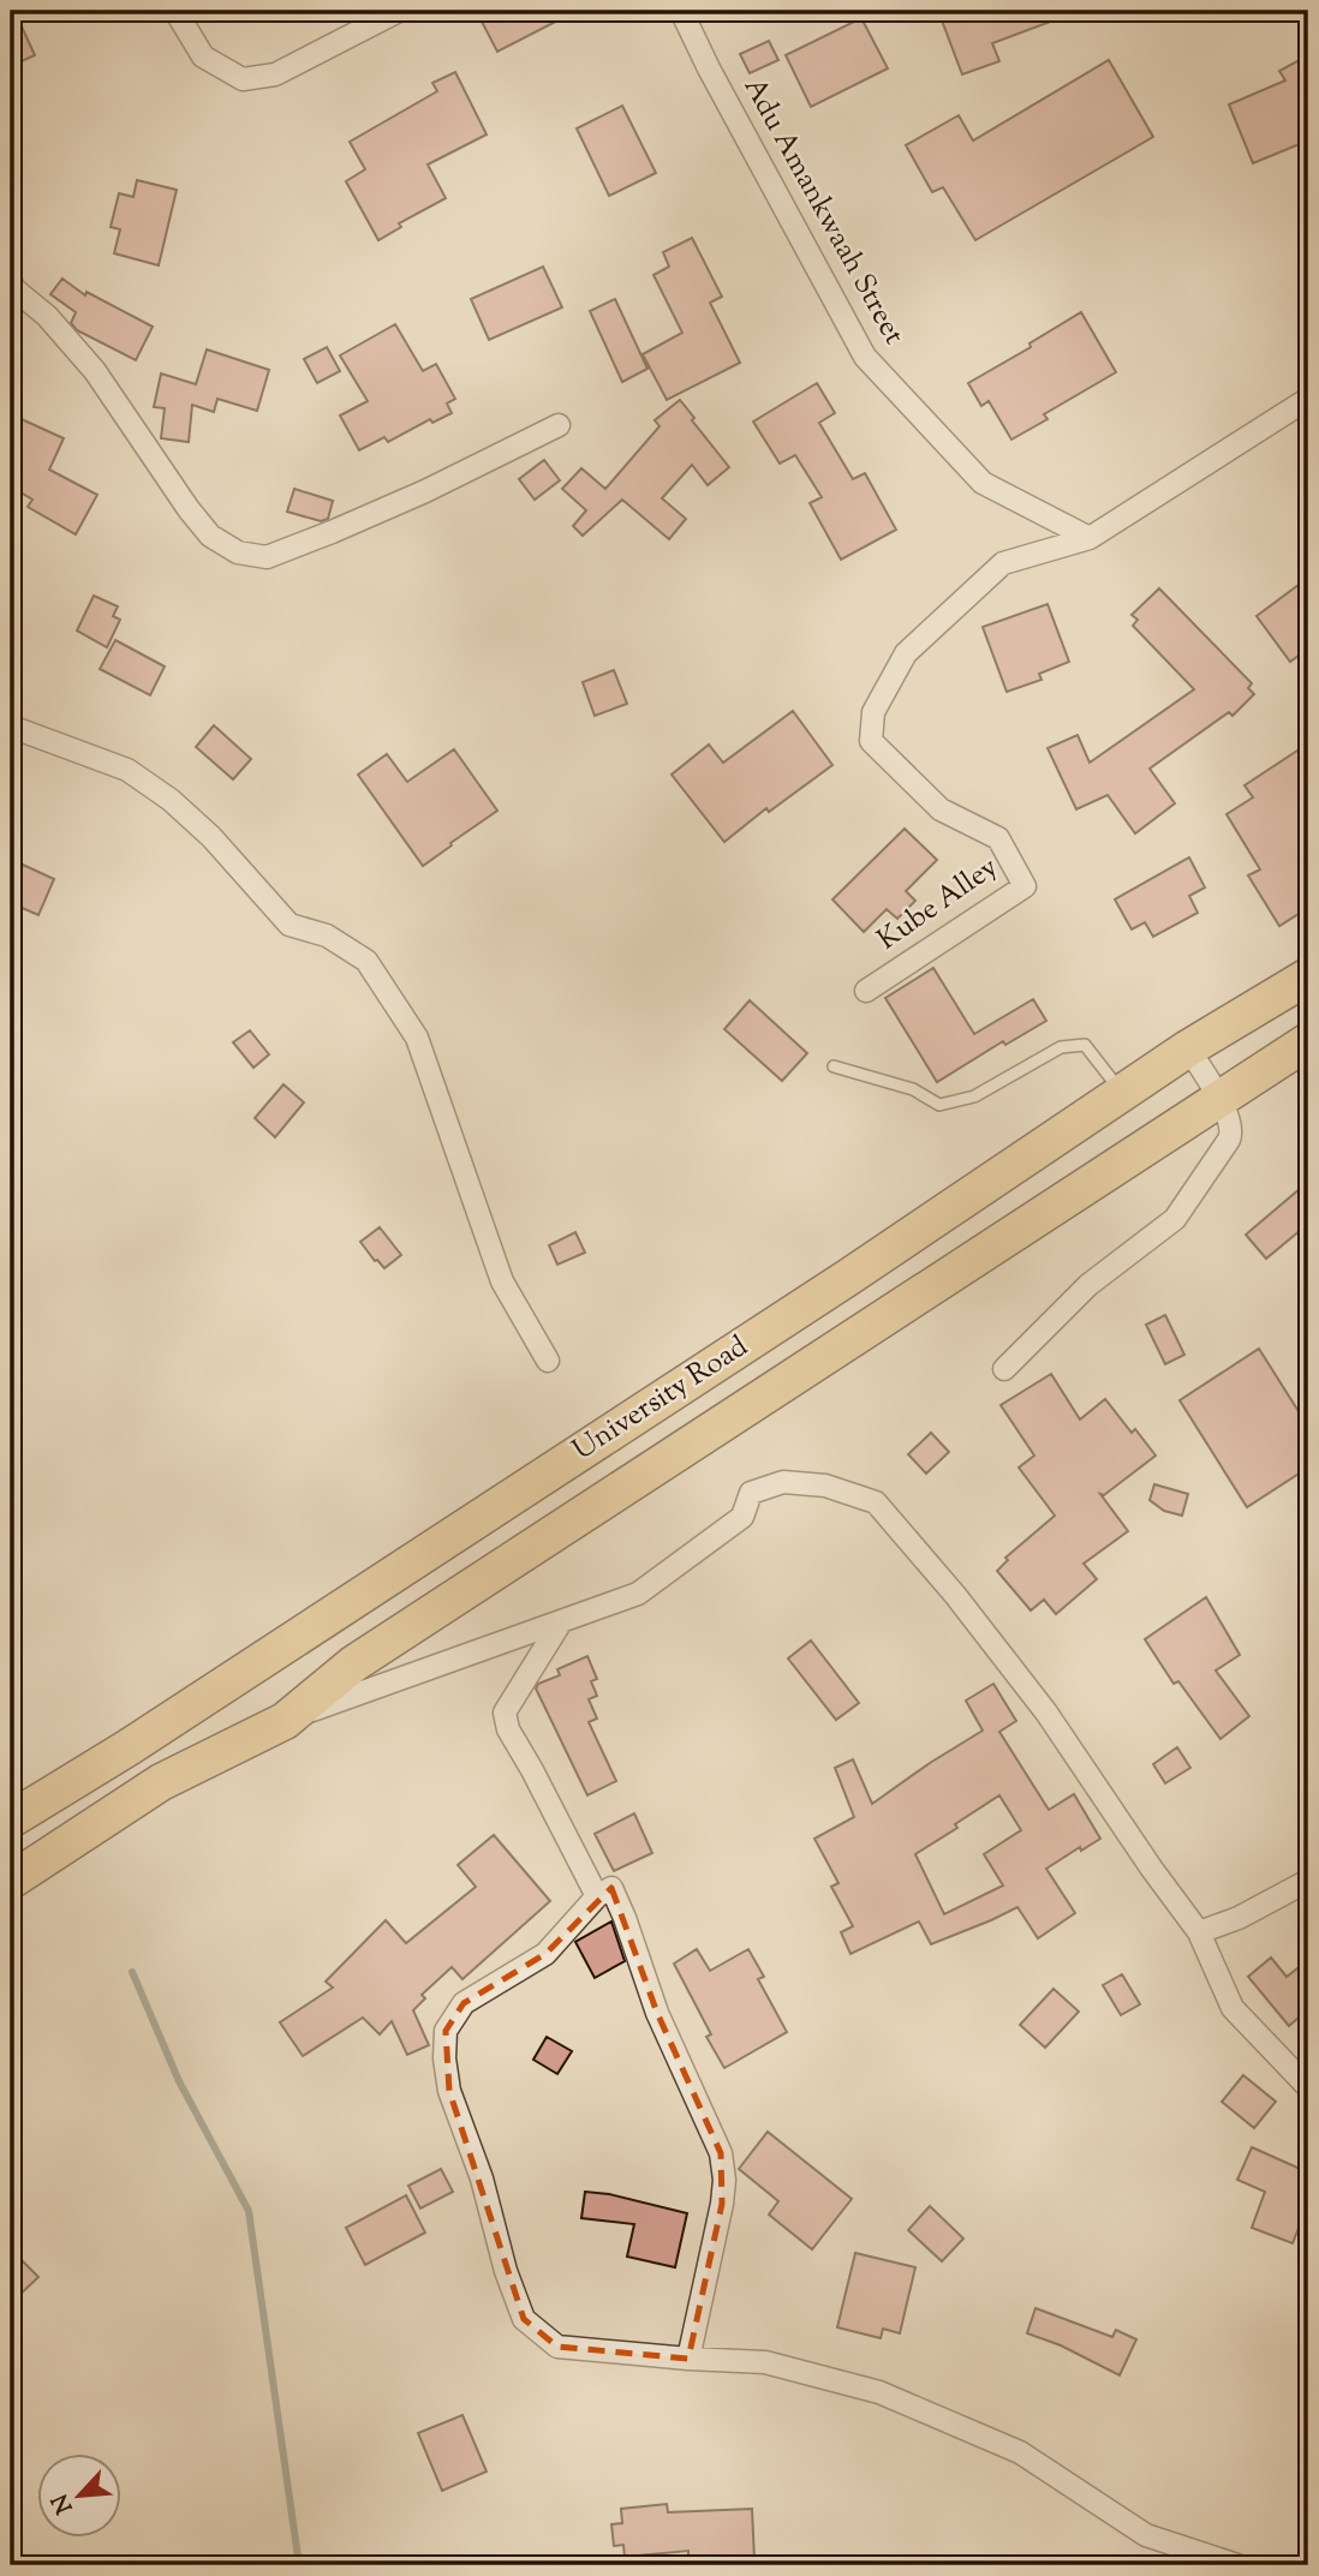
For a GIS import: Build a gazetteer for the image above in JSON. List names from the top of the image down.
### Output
{
  "streets": {
    "highway": ["University Road"],
    "street": ["Adu Amankwaah Street", "Kube Alley"]
  },
  "crossings": [
    ["Adu Amankwaah Street", "Kube Alley"]
  ],
  "north": "bottom left"
}
